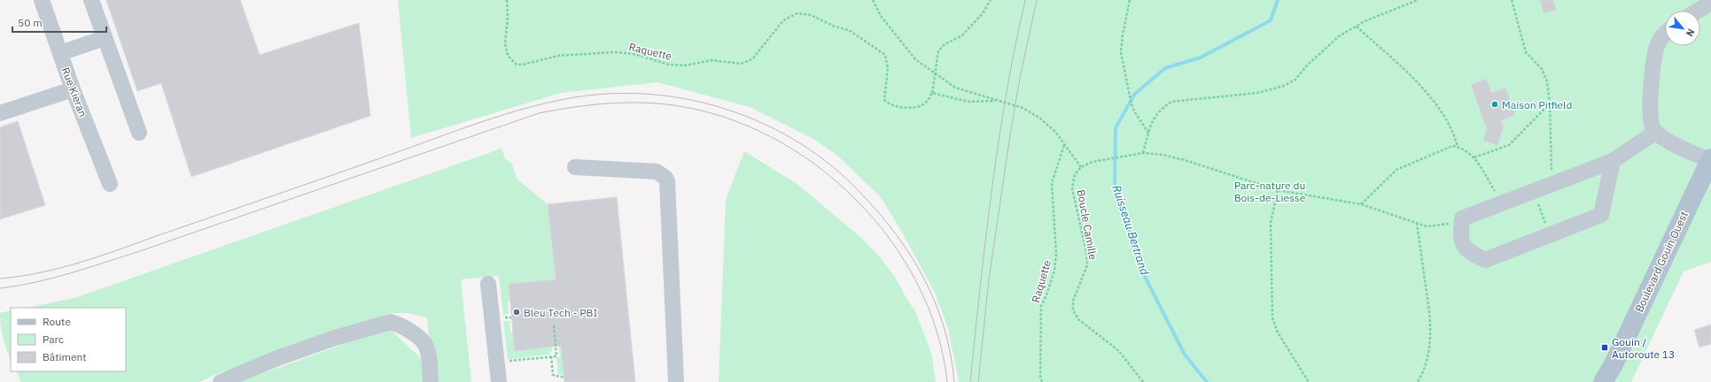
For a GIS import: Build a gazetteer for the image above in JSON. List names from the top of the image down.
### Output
{
  "streets": {
    "main road": ["Boulevard Gouin Ouest"],
    "street": ["Rue Kieran"],
    "path": ["Raquette", "Boucle Camille"]
  },
  "water": ["Ruisseau Bertrand"],
  "parks": ["Parc-nature du Bois-de-Liesse"],
  "places": {
    "other": ["Maison Pitfield", "Bleu Tech - PBI"],
    "transit": ["Gouin / Autoroute 13"]
  },
  "legend": ["Route", "Parc", "Bâtiment"],
  "scale_bar": "50 m",
  "north": "bottom right"
}
